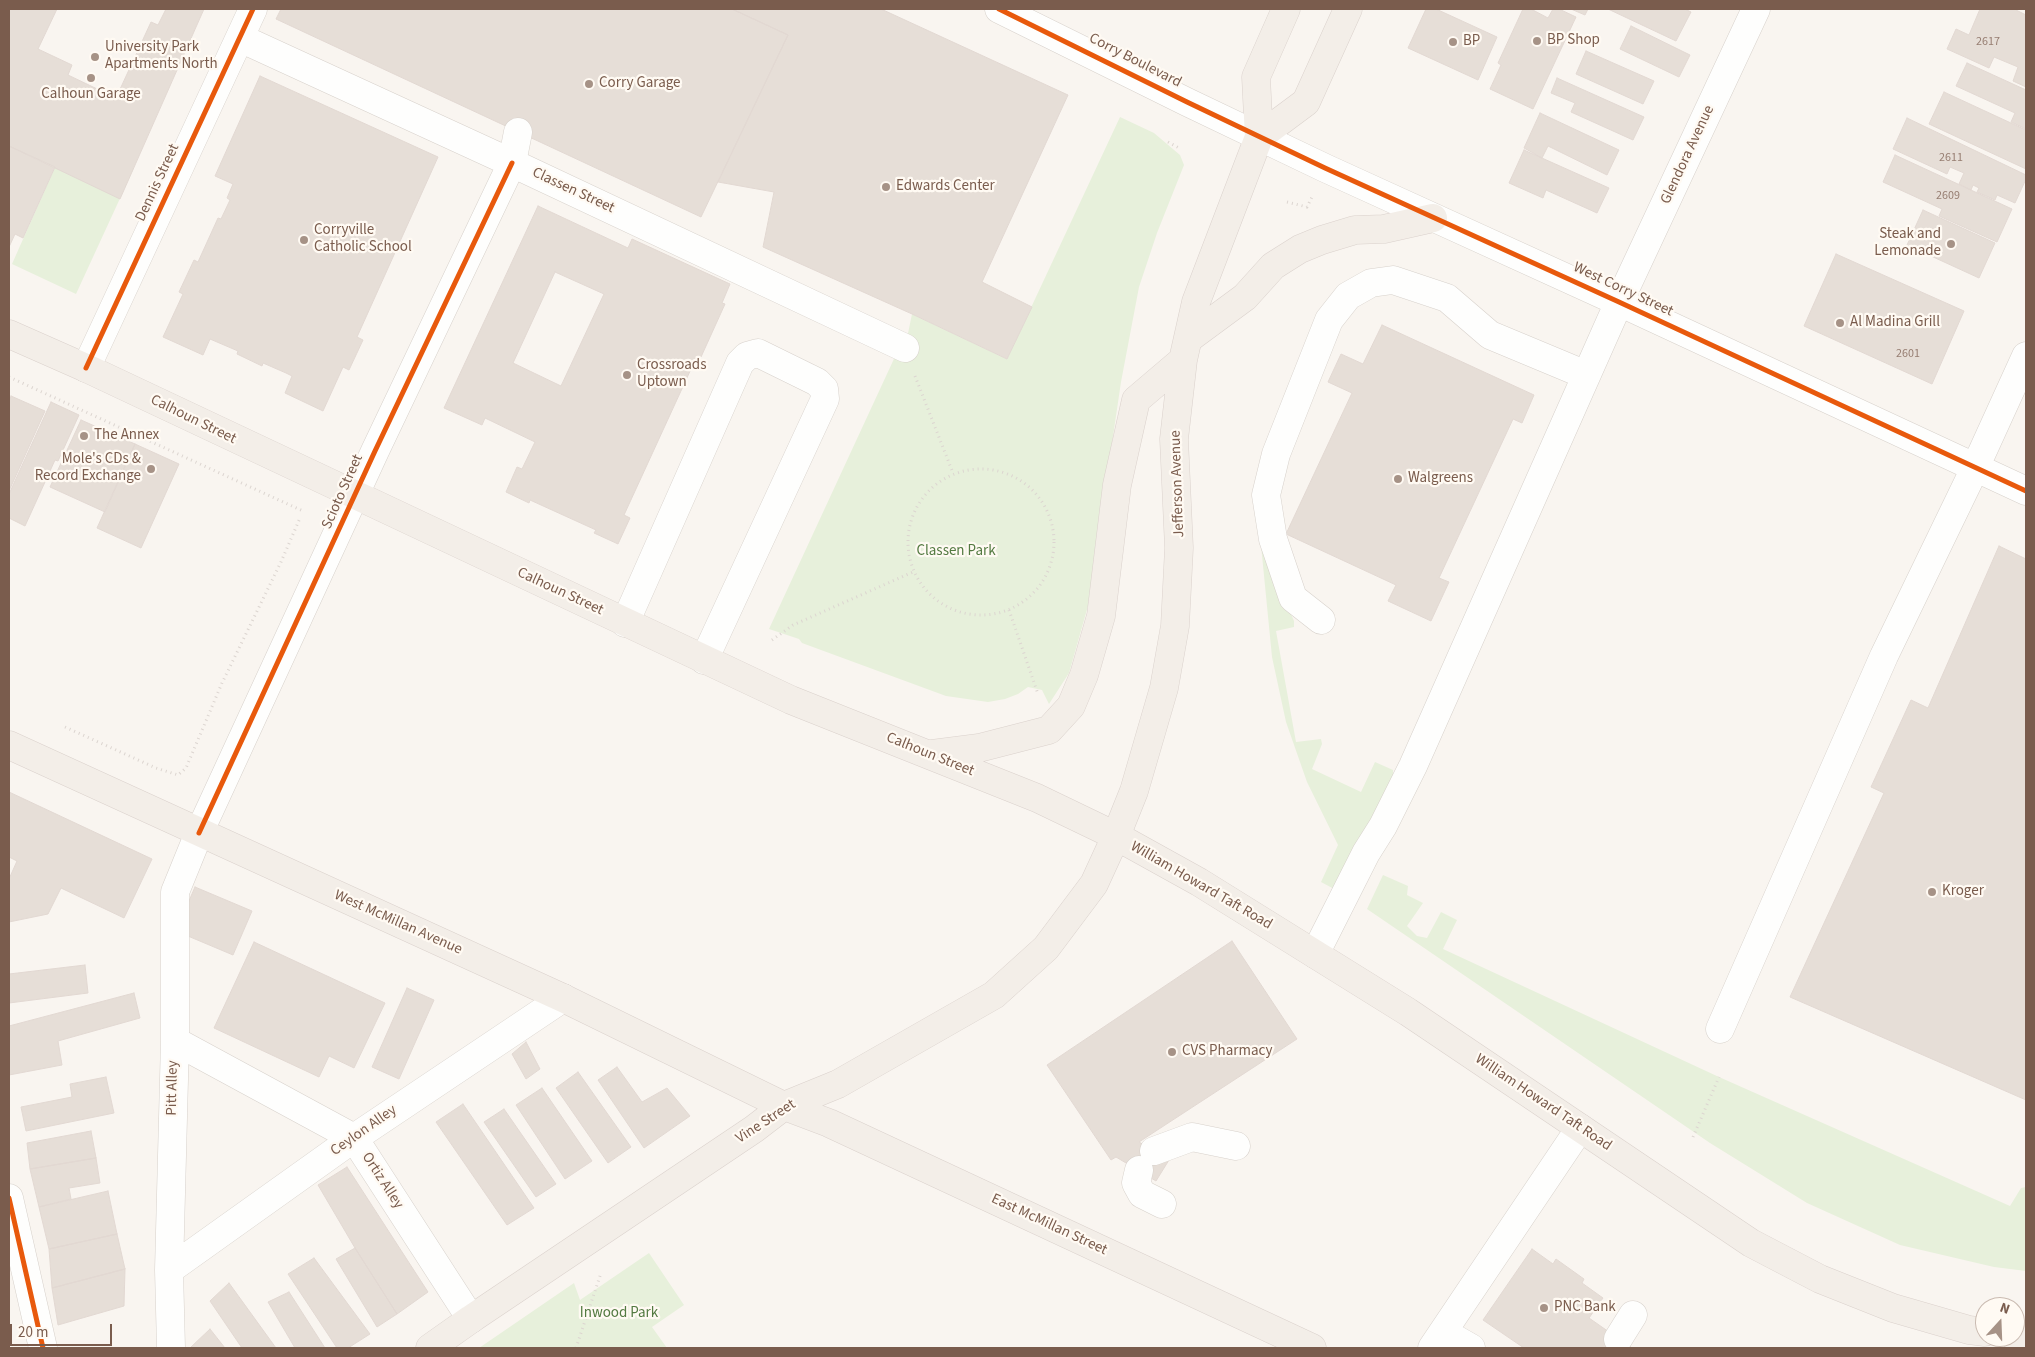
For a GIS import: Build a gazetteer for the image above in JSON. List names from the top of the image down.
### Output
{
  "streets": {
    "main road": [
      "Calhoun Street",
      "Jefferson Avenue",
      "William Howard Taft Road",
      "West McMillan Avenue",
      "Vine Street",
      "East McMillan Street"
    ],
    "street": [
      "Corry Boulevard",
      "Glendora Avenue",
      "Dennis Street",
      "Classen Street",
      "West Corry Street",
      "Scioto Street",
      "Pitt Alley",
      "Ceylon Alley",
      "Ortiz Alley"
    ]
  },
  "crossings": [
    ["Corry Boulevard", "West Corry Street"],
    ["Corry Boulevard", "Jefferson Avenue"],
    ["Glendora Avenue", "West Corry Street"],
    ["Glendora Avenue", "William Howard Taft Road"],
    ["Dennis Street", "Classen Street"],
    ["Dennis Street", "Calhoun Street"],
    ["Classen Street", "Scioto Street"],
    ["West Corry Street", "Jefferson Avenue"],
    ["Calhoun Street", "Jefferson Avenue"],
    ["Calhoun Street", "Scioto Street"],
    ["Calhoun Street", "William Howard Taft Road"],
    ["Calhoun Street", "Vine Street"],
    ["Jefferson Avenue", "William Howard Taft Road"],
    ["Jefferson Avenue", "Vine Street"],
    ["Scioto Street", "West McMillan Avenue"],
    ["Scioto Street", "Pitt Alley"],
    ["William Howard Taft Road", "Vine Street"],
    ["West McMillan Avenue", "Pitt Alley"],
    ["West McMillan Avenue", "Vine Street"],
    ["West McMillan Avenue", "Ceylon Alley"],
    ["West McMillan Avenue", "East McMillan Street"],
    ["Pitt Alley", "Ceylon Alley"],
    ["Pitt Alley", "Ortiz Alley"],
    ["Vine Street", "Ortiz Alley"],
    ["Vine Street", "East McMillan Street"],
    ["Ceylon Alley", "Ortiz Alley"]
  ],
  "parks": ["Classen Park", "Inwood Park"],
  "places": [
    "BP Shop",
    "BP",
    "University Park Apartments North",
    "Calhoun Garage",
    "Corry Garage",
    "Edwards Center",
    "Corryville Catholic School",
    "Steak and Lemonade",
    "Al Madina Grill",
    "Crossroads Uptown",
    "The Annex",
    "Mole's CDs & Record Exchange",
    "Walgreens",
    "Kroger",
    "CVS Pharmacy",
    "PNC Bank"
  ],
  "house_numbers": [
    "2617",
    "2611",
    "2609",
    "2601"
  ],
  "scale_bar": "20 m",
  "north": "top"
}
